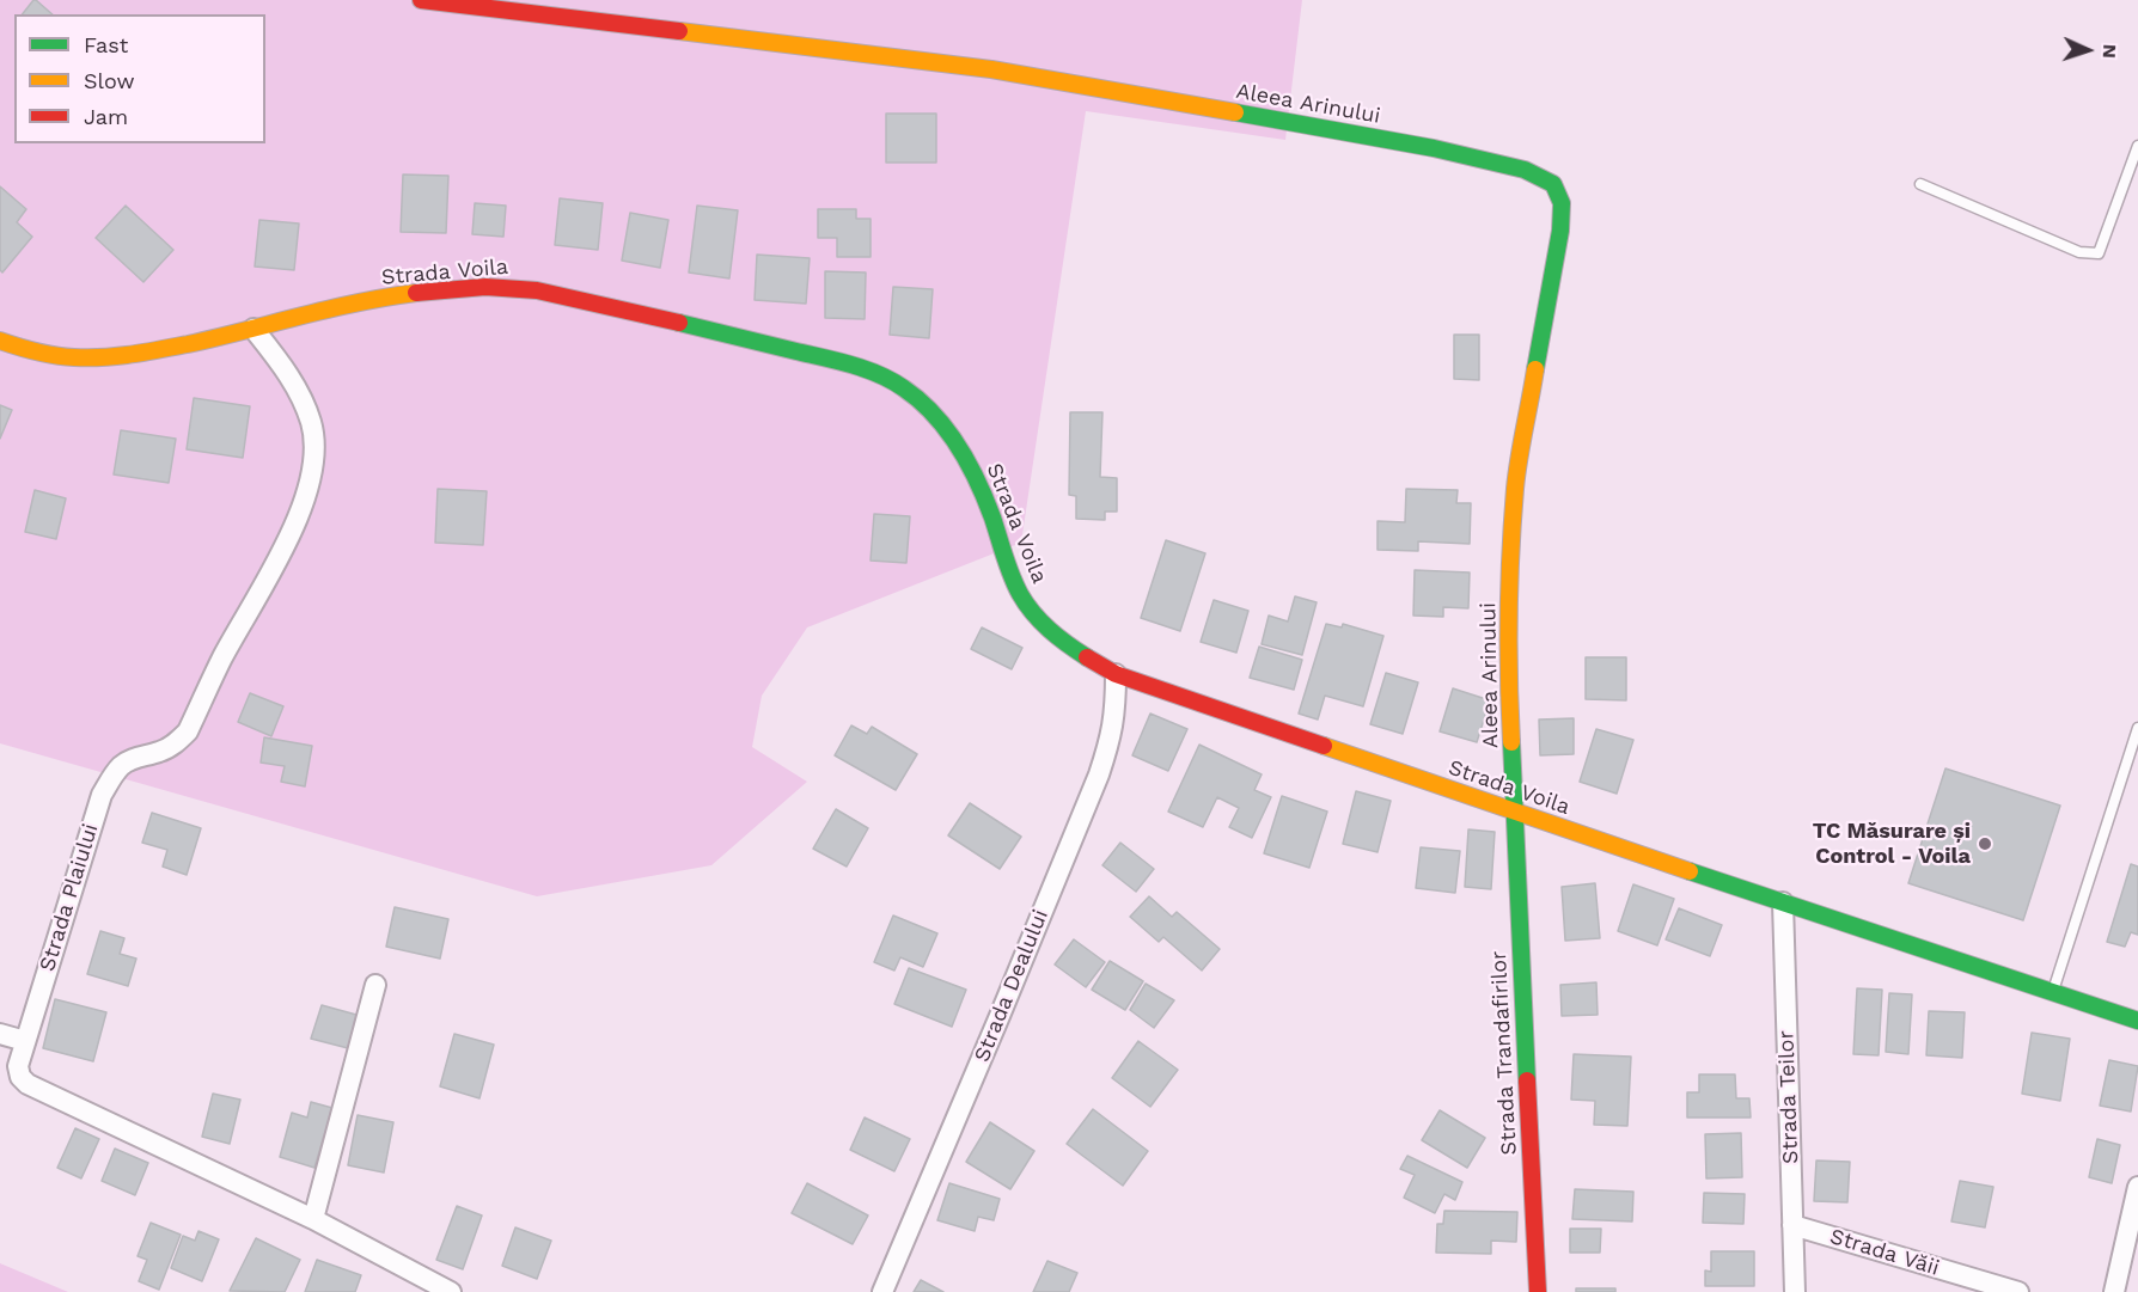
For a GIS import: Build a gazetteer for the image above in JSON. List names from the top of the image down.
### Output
{
  "streets": {
    "main road": ["Aleea Arinului", "Strada Voila", "Strada Trandafirilor"],
    "street": [
      "Strada Plaiului",
      "Strada Dealului",
      "Strada Teilor",
      "Strada Văii"
    ]
  },
  "crossings": [
    ["Aleea Arinului", "Strada Voila"],
    ["Aleea Arinului", "Strada Trandafirilor"],
    ["Strada Voila", "Strada Plaiului"],
    ["Strada Voila", "Strada Dealului"],
    ["Strada Voila", "Strada Trandafirilor"],
    ["Strada Voila", "Strada Teilor"],
    ["Strada Teilor", "Strada Văii"]
  ],
  "places": ["TC Măsurare și Control - Voila"],
  "legend": ["Fast", "Slow", "Jam"],
  "north": "right"
}
